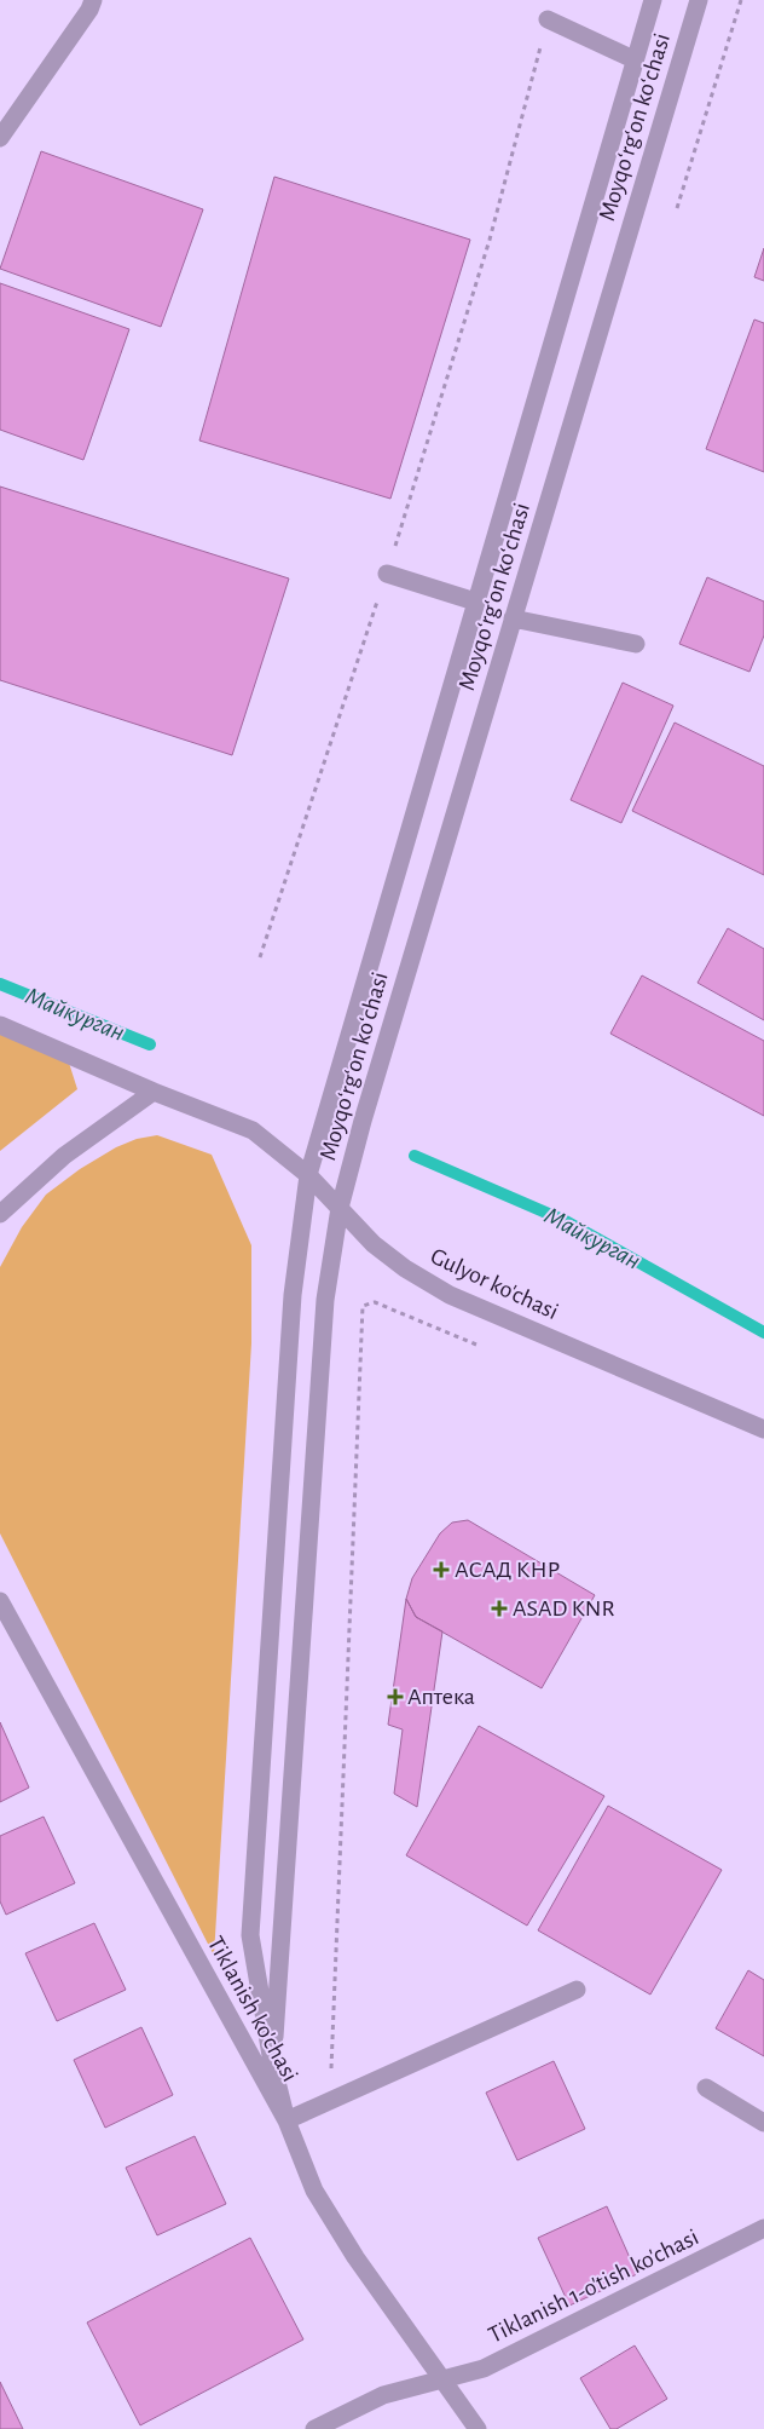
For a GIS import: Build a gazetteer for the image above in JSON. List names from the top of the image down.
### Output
{
  "streets": {
    "street": [
      "Moyqoʻrgʻon koʻchasi",
      "Gulyor ko'chasi",
      "Tiklanish ko'chasi",
      "Tiklanish 1-o'tish ko'chasi"
    ]
  },
  "crossings": [
    ["Moyqoʻrgʻon koʻchasi", "Gulyor ko'chasi"],
    ["Tiklanish ko'chasi", "Tiklanish 1-o'tish ko'chasi"]
  ],
  "water": ["Майкурган"],
  "places": {
    "health": ["АСАД КНР", "ASAD KNR", "Аптека"]
  }
}
